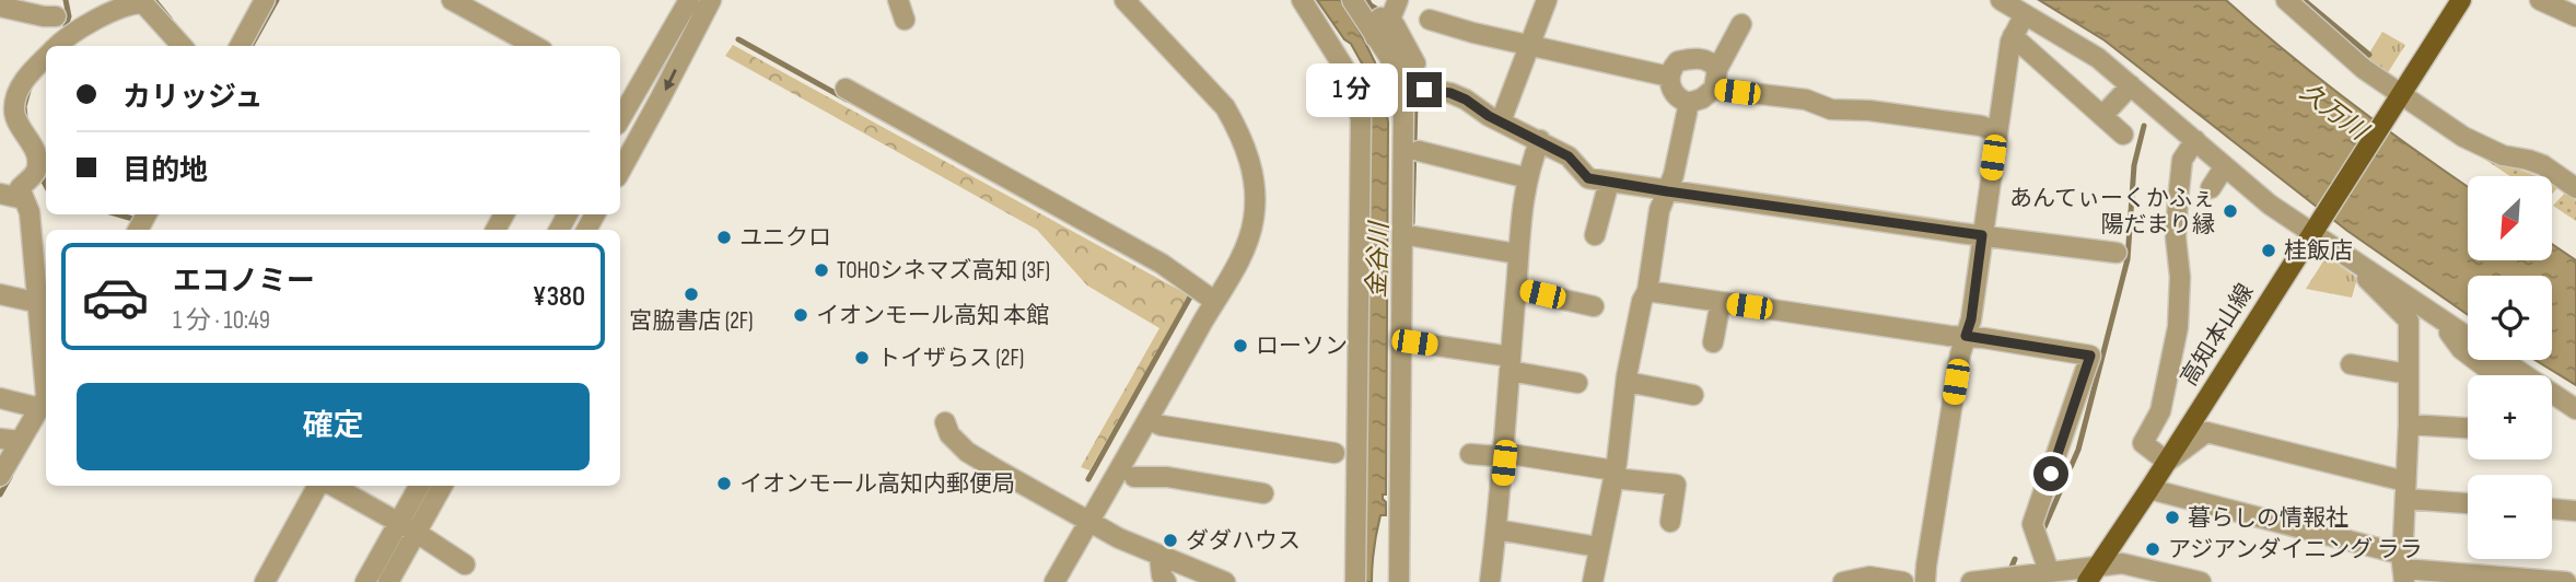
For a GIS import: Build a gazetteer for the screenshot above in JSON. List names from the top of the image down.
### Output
{
  "streets": {
    "main road": ["高知本山線"]
  },
  "water": ["久万川", "金谷川"],
  "places": [
    "あんてぃーくかふぇ 陽だまり縁",
    "ユニクロ",
    "桂飯店",
    "TOHOシネマズ高知 (3F)",
    "宮脇書店 (2F)",
    "イオンモール高知 本館",
    "ローソン",
    "トイザらス (2F)",
    "イオンモール高知内郵便局",
    "暮らしの情報社",
    "ダダハウス",
    "アジアンダイニング ララ"
  ],
  "north": "bottom left",
  "page": {
    "banner": ["カリッジュ", "目的地"],
    "bubble": "1 分",
    "map_buttons": ["+", "−"],
    "list": [
      {
        "name": "エコノミー",
        "note": "1 分 · 10:49",
        "value": "¥380"
      }
    ],
    "buttons": "確定"
  }
}
